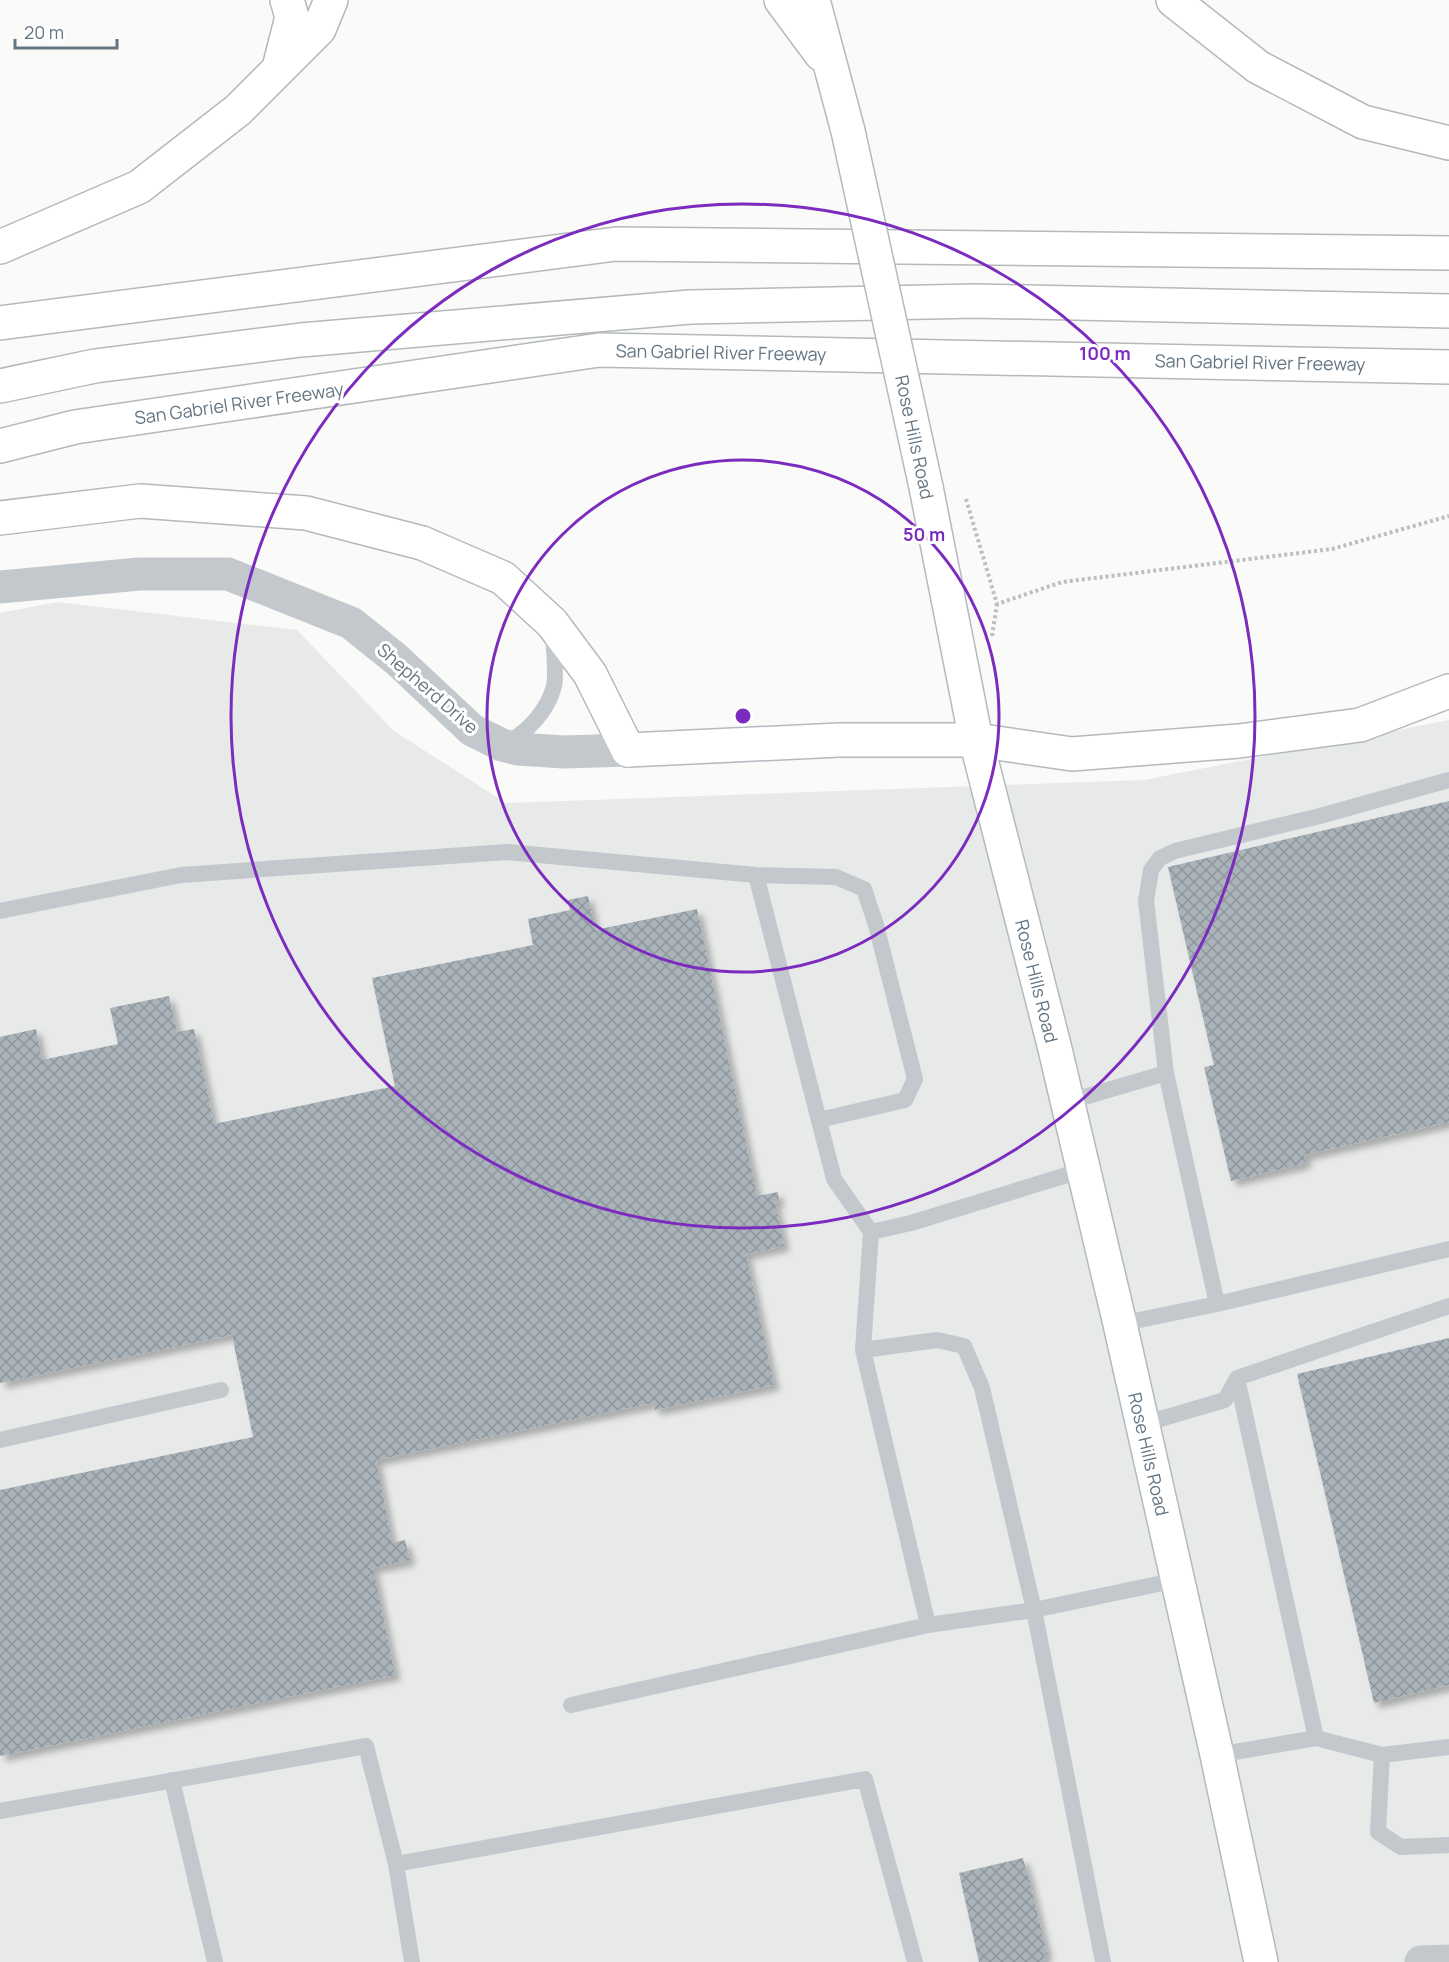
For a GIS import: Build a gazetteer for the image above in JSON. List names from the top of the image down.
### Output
{
  "streets": {
    "main road": ["San Gabriel River Freeway", "Rose Hills Road", "Shepherd Drive"]
  },
  "crossings": [
    ["Rose Hills Road", "Shepherd Drive"]
  ],
  "scale_bar": "20 m",
  "rings": ["100 m", "50 m"]
}
